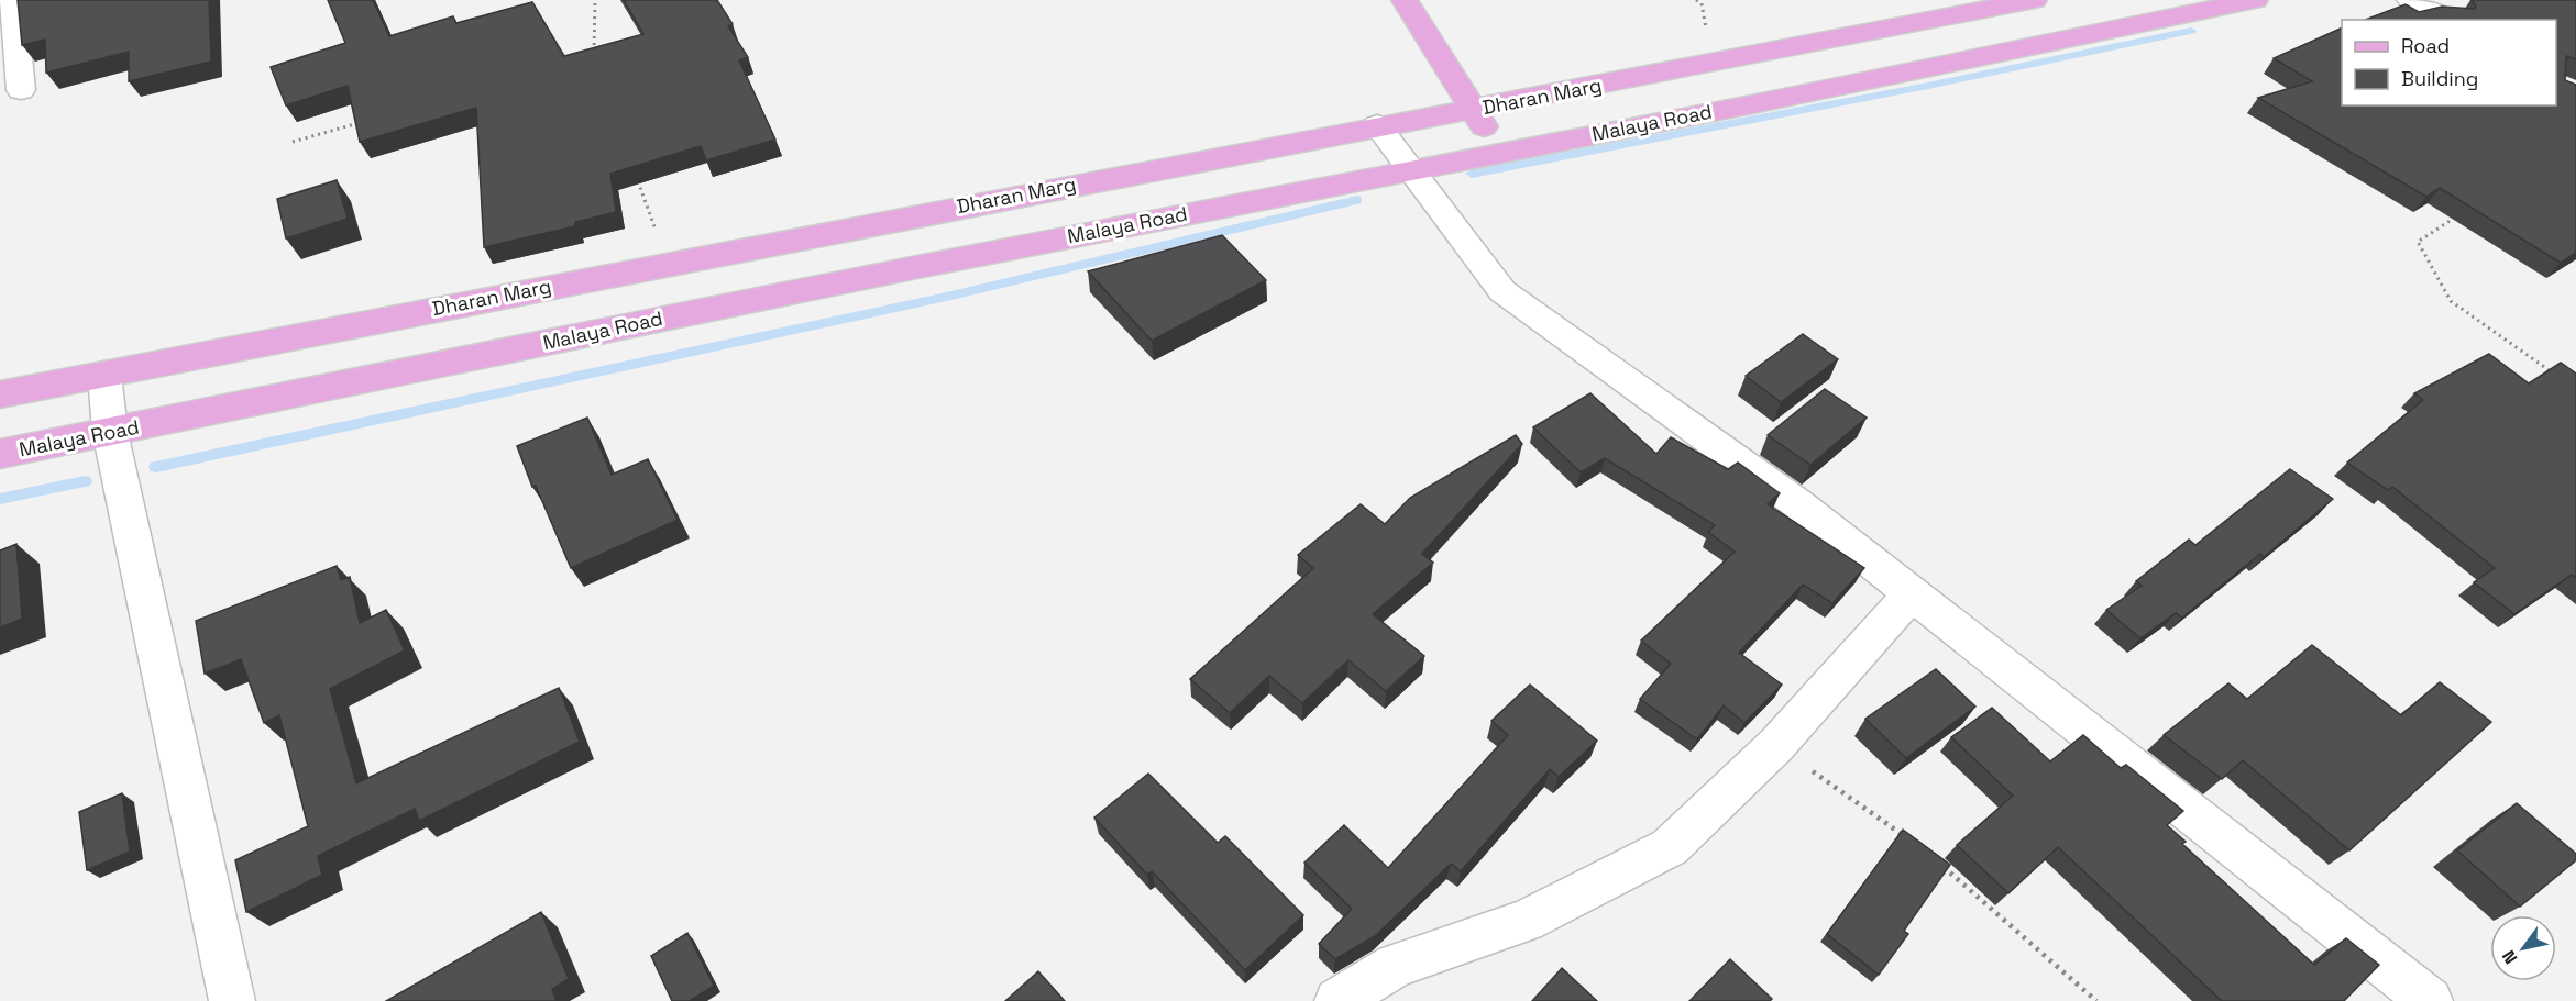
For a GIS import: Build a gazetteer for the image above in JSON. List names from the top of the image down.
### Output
{
  "streets": {
    "main road": ["Dharan Marg", "Malaya Road"]
  },
  "legend": ["Road", "Building"],
  "north": "bottom left"
}
